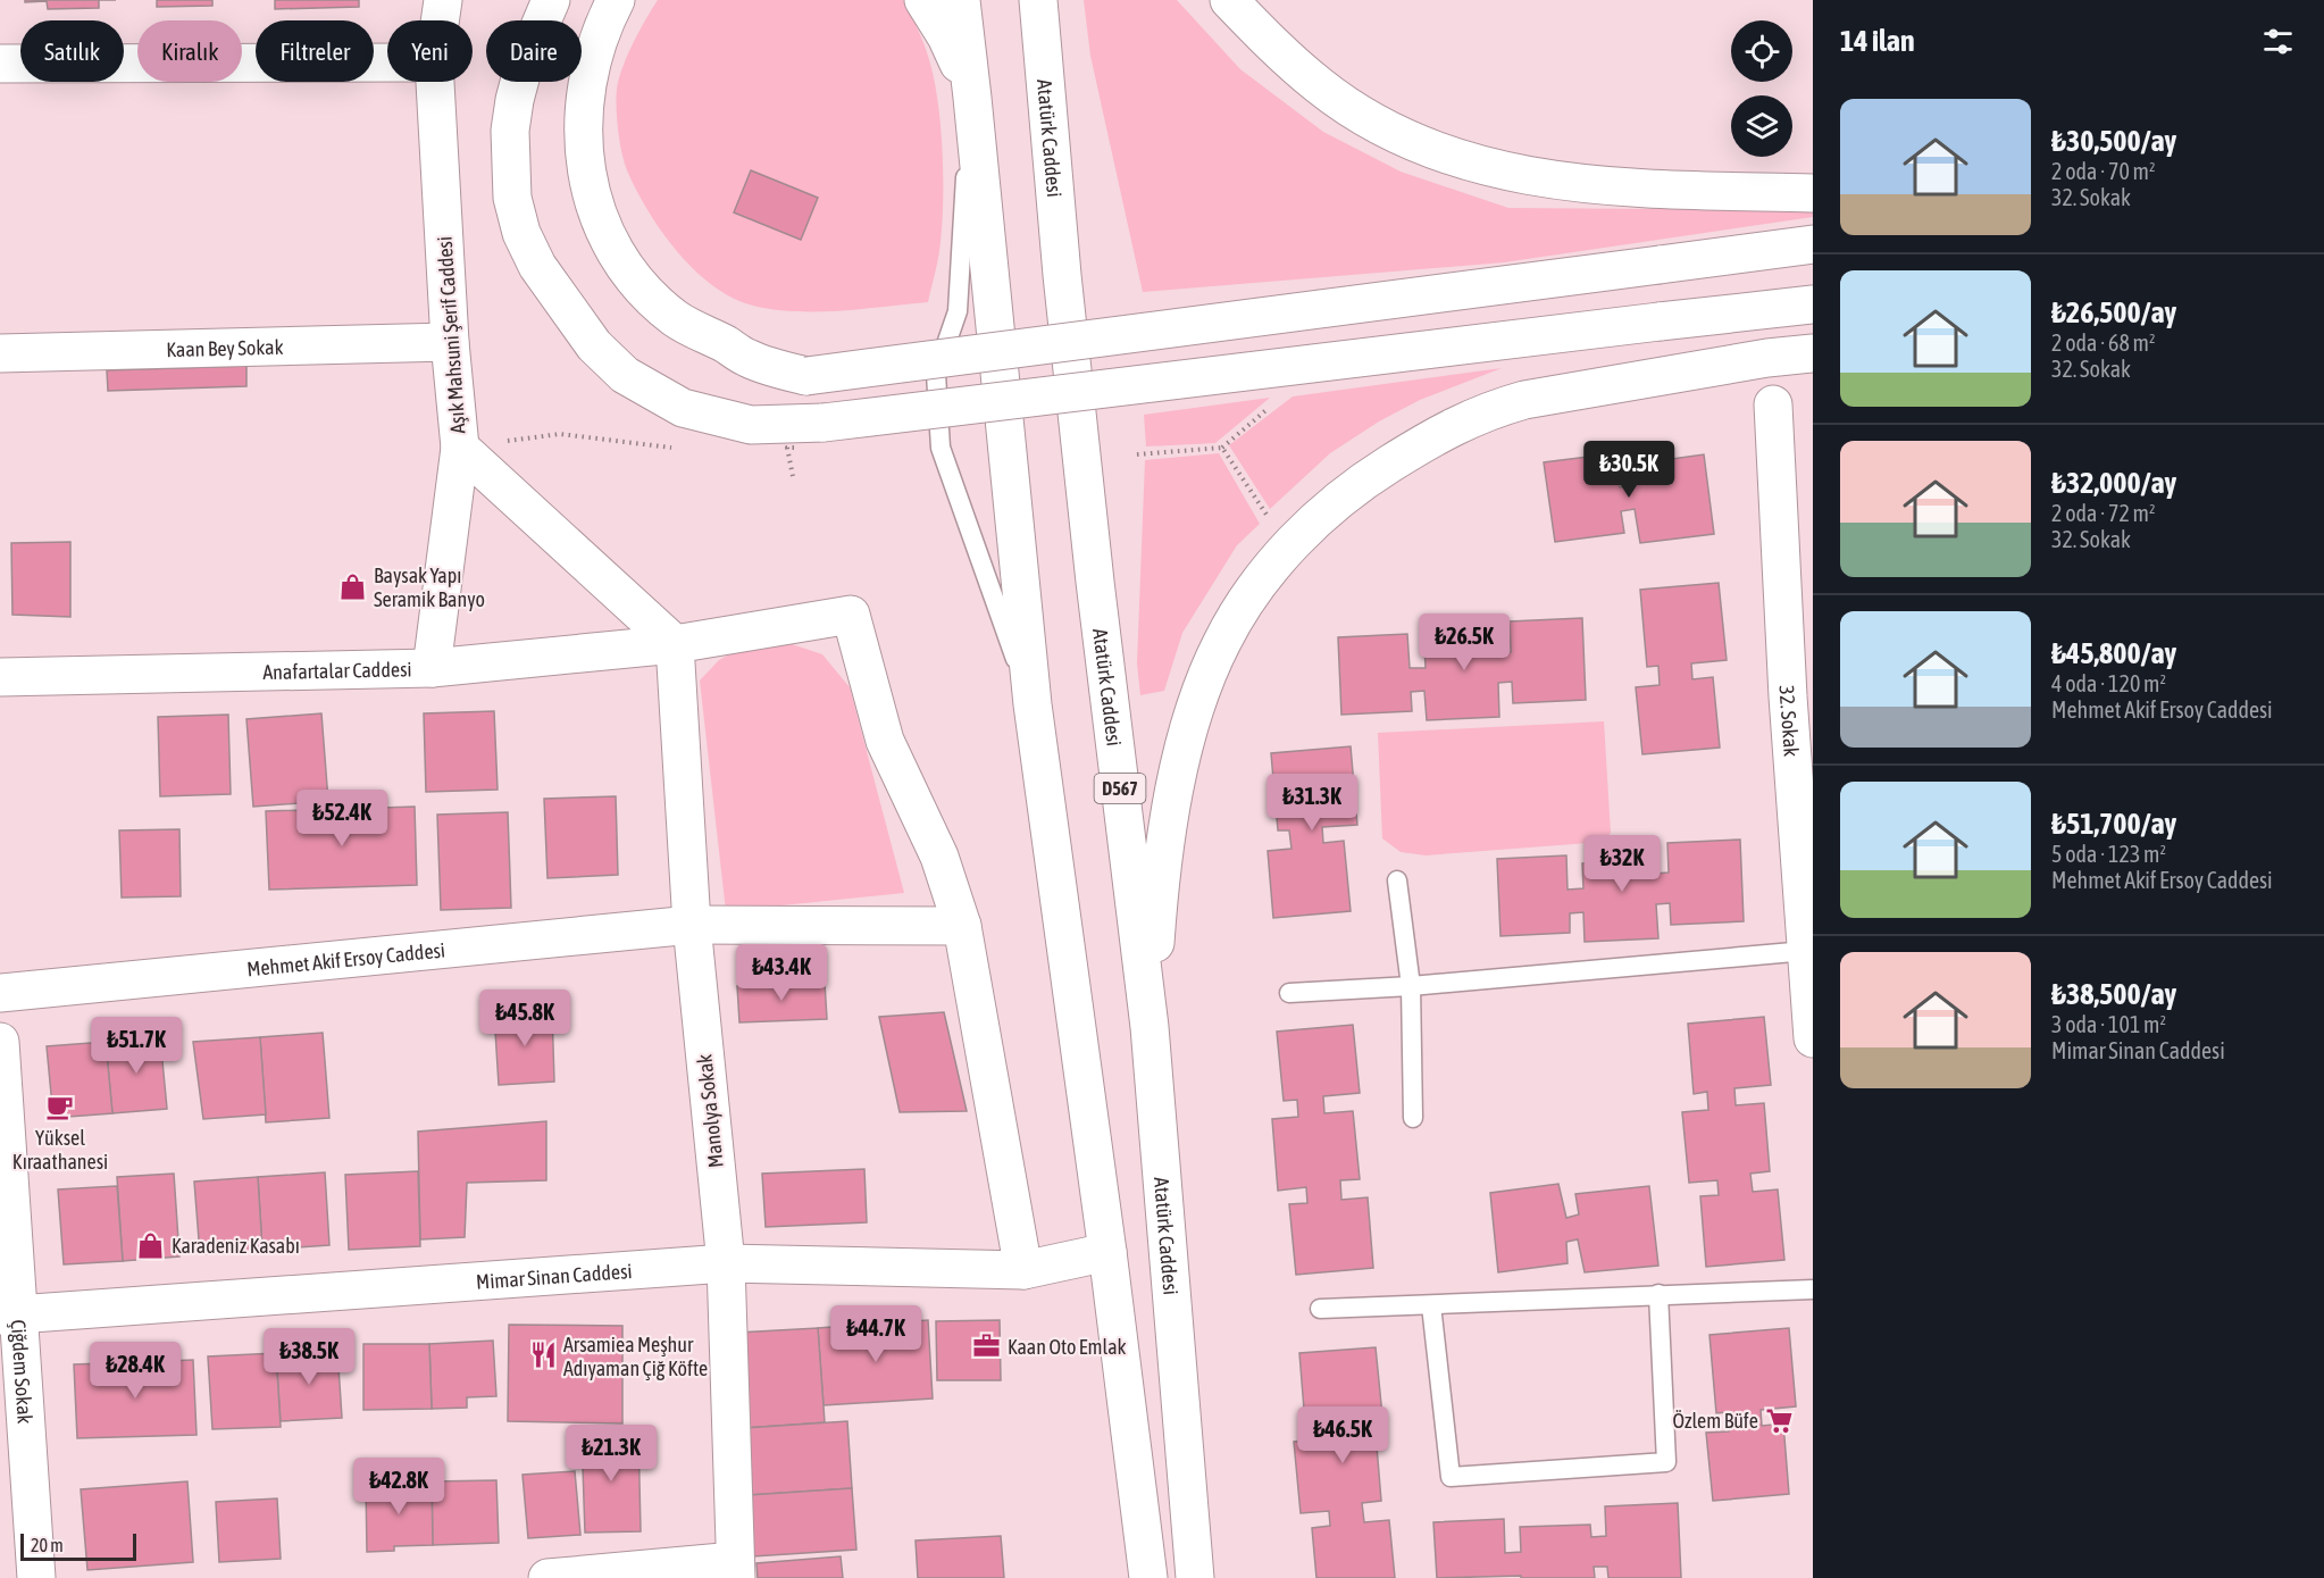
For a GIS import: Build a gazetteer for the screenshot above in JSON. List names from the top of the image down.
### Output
{
  "streets": {
    "main road": [
      "Atatürk Caddesi",
      "Aşık Mahsuni Şerif Caddesi",
      "Kaan Bey Sokak",
      "Anafartalar Caddesi",
      "32. Sokak",
      "D567",
      "Mehmet Akif Ersoy Caddesi",
      "Manolya Sokak",
      "Mimar Sinan Caddesi",
      "Çiğdem Sokak"
    ]
  },
  "crossings": [
    ["Aşık Mahsuni Şerif Caddesi", "Kaan Bey Sokak"],
    ["Aşık Mahsuni Şerif Caddesi", "Anafartalar Caddesi"],
    ["Anafartalar Caddesi", "Mehmet Akif Ersoy Caddesi"],
    ["Anafartalar Caddesi", "Manolya Sokak"],
    ["Mehmet Akif Ersoy Caddesi", "Manolya Sokak"],
    ["Manolya Sokak", "Mimar Sinan Caddesi"],
    ["Mimar Sinan Caddesi", "Çiğdem Sokak"]
  ],
  "places": {
    "shop": ["Baysak Yapı Seramik Banyo", "Karadeniz Kasabı"],
    "cafe": ["Yüksel Kıraathanesi"],
    "office": ["Kaan Oto Emlak"],
    "restaurant": ["Arsamiea Meşhur Adıyaman Çiğ Köfte"],
    "supermarket": ["Özlem Büfe"]
  },
  "scale_bar": "20 m",
  "page": {
    "heading": "14 ilan",
    "chip": [
      "Satılık",
      "Kiralık",
      "Filtreler",
      "Yeni",
      "Daire"
    ],
    "list": [
      {
        "name": "₺30,500/ay",
        "note": "2 oda · 70 m² · 32. Sokak"
      },
      {
        "name": "₺26,500/ay",
        "note": "2 oda · 68 m² · 32. Sokak"
      },
      {
        "name": "₺32,000/ay",
        "note": "2 oda · 72 m² · 32. Sokak"
      },
      {
        "name": "₺45,800/ay",
        "note": "4 oda · 120 m² · Mehmet Akif Ersoy Caddesi"
      },
      {
        "name": "₺51,700/ay",
        "note": "5 oda · 123 m² · Mehmet Akif Ersoy Caddesi"
      },
      {
        "name": "₺38,500/ay",
        "note": "3 oda · 101 m² · Mimar Sinan Caddesi"
      }
    ],
    "price": [
      "₺30.5K",
      "₺26.5K",
      "₺31.3K",
      "₺52.4K",
      "₺32K",
      "₺43.4K",
      "₺45.8K",
      "₺51.7K",
      "₺44.7K",
      "₺38.5K",
      "₺28.4K",
      "₺46.5K",
      "₺21.3K",
      "₺42.8K"
    ],
    "scale": "20 m"
  }
}
